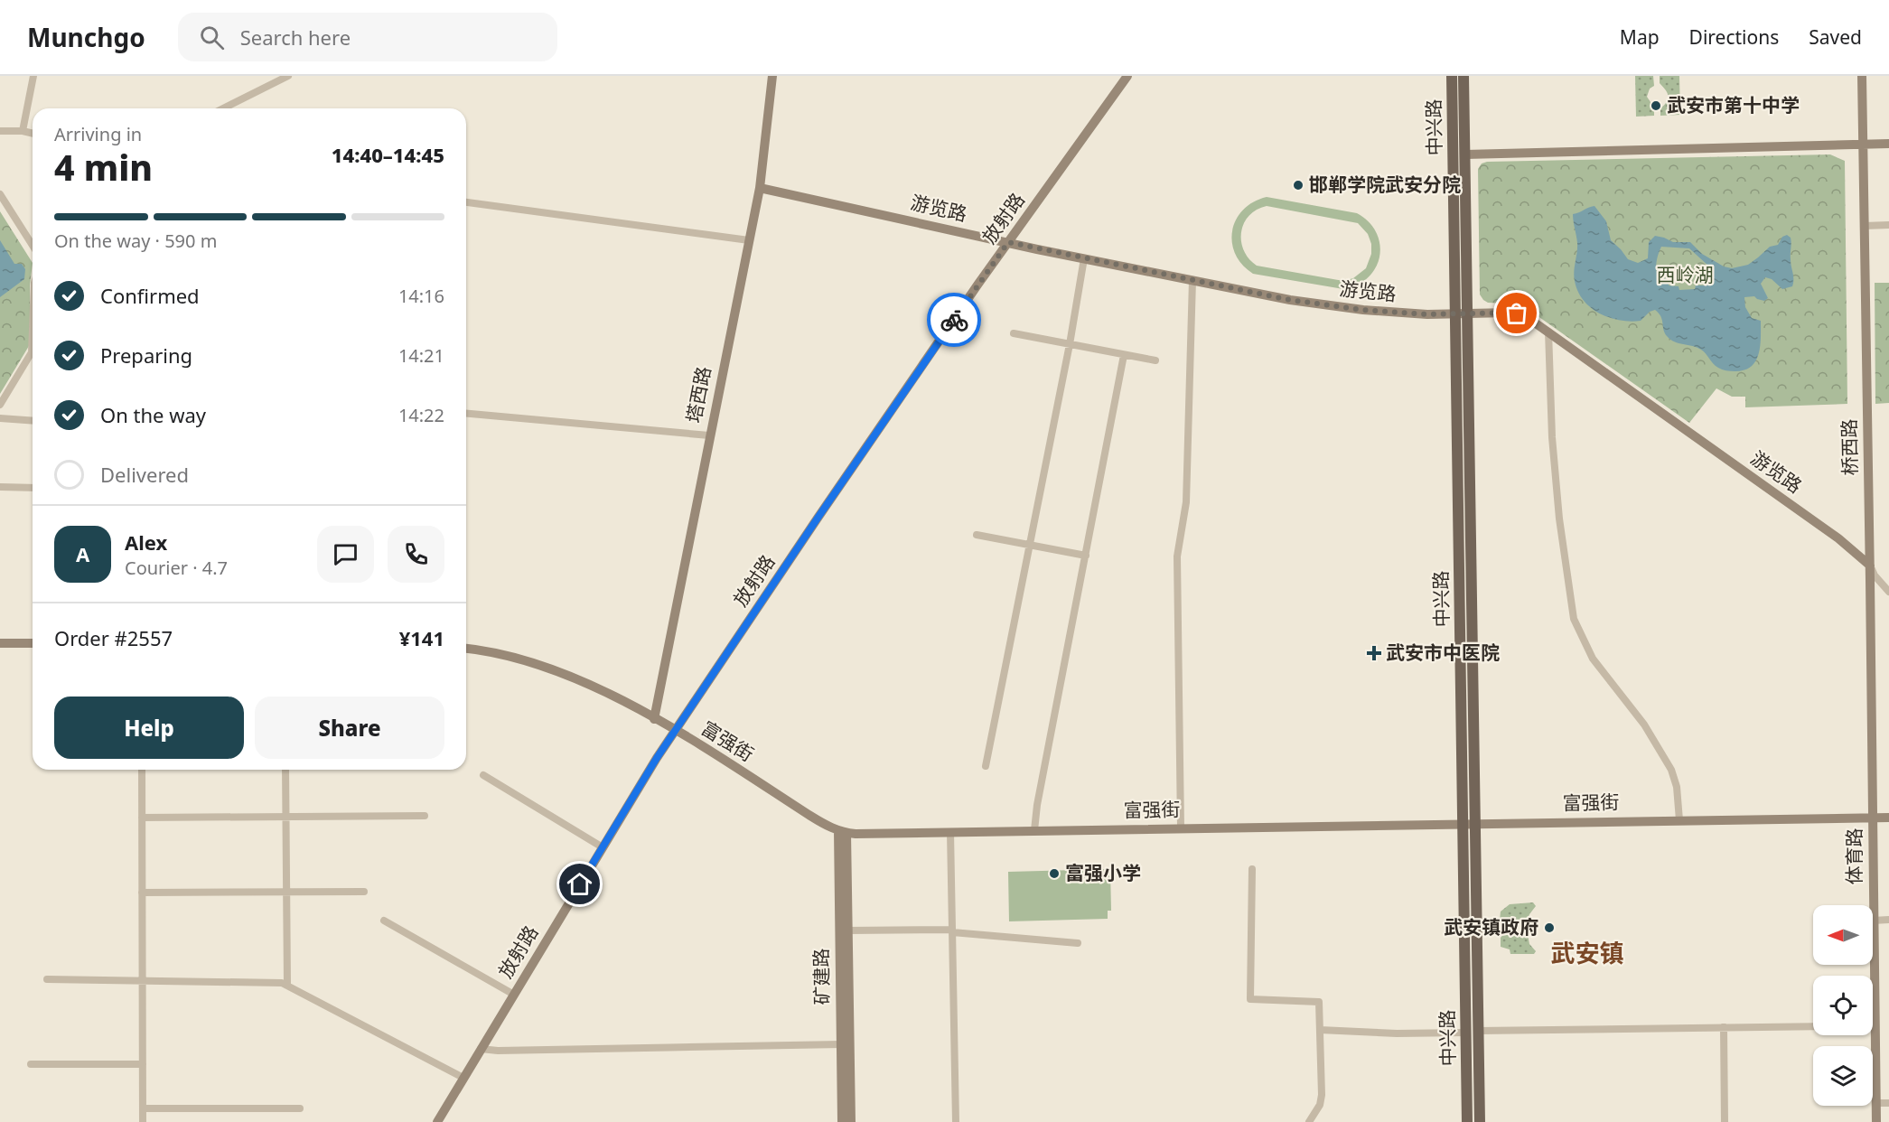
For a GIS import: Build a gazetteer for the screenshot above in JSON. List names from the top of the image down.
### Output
{
  "streets": {
    "main road": ["中兴路"],
    "street": [
      "游览路",
      "放射路",
      "塔西路",
      "桥西路",
      "富强街",
      "体育路",
      "矿建路"
    ]
  },
  "crossings": [
    ["中兴路", "游览路"],
    ["中兴路", "富强街"],
    ["游览路", "放射路"],
    ["游览路", "塔西路"],
    ["游览路", "桥西路"],
    ["放射路", "富强街"],
    ["塔西路", "富强街"],
    ["桥西路", "富强街"],
    ["桥西路", "体育路"],
    ["富强街", "体育路"],
    ["富强街", "矿建路"]
  ],
  "districts": ["武安镇"],
  "parks": ["西岭湖"],
  "places": {
    "other": [
      "武安市第十中学",
      "邯郸学院武安分院",
      "富强小学",
      "武安镇政府"
    ],
    "health": ["武安市中医院"]
  },
  "north": "left",
  "page": {
    "header": "Munchgo",
    "search": "Search here",
    "nav": ["Map", "Directions", "Saved"],
    "heading": ["4 min", "Arriving in", "14:40–14:45"],
    "panel": [
      "Alex",
      "Courier · 4.7",
      "Order #2557",
      "¥141"
    ],
    "bar": "On the way · 590 m",
    "list": [
      ["Confirmed", "14:16"],
      ["Preparing", "14:21"],
      ["On the way", "14:22"],
      "Delivered"
    ],
    "round": "A",
    "buttons": ["Help", "Share"]
  }
}
